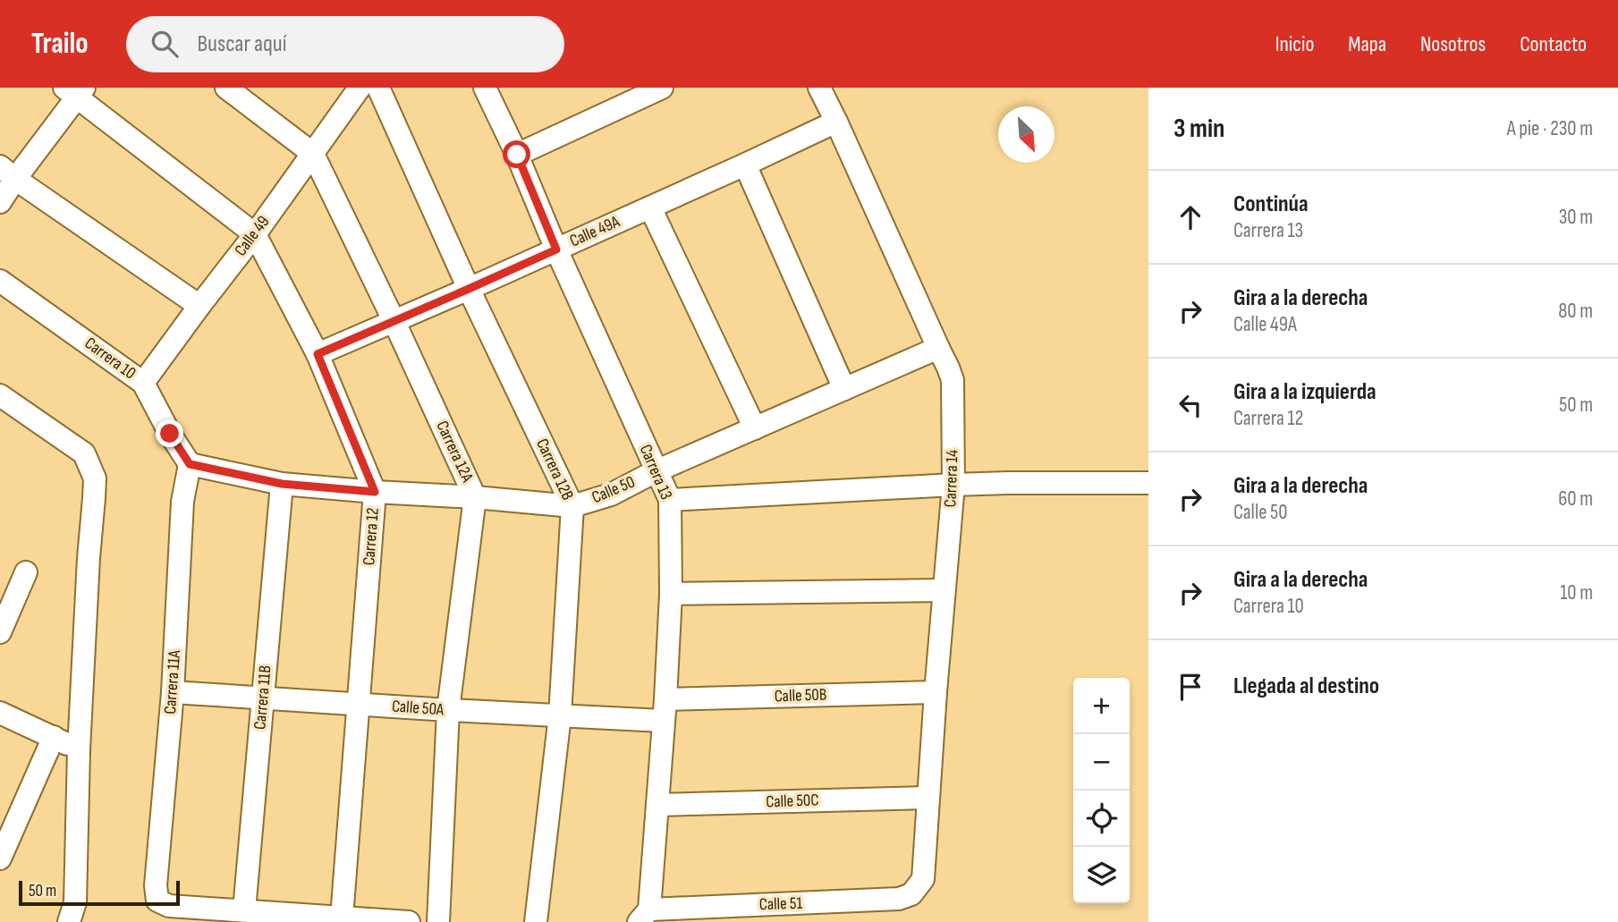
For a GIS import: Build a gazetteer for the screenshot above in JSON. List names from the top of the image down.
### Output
{
  "streets": {
    "street": [
      "Calle 49A",
      "Calle 49",
      "Carrera 10",
      "Carrera 12A",
      "Carrera 12B",
      "Carrera 13",
      "Carrera 14",
      "Calle 50",
      "Carrera 12",
      "Carrera 11A",
      "Calle 50B",
      "Carrera 11B",
      "Calle 50A",
      "Calle 50C",
      "Calle 51"
    ]
  },
  "crossings": [
    ["Calle 49A", "Carrera 12A"],
    ["Calle 49A", "Carrera 12B"],
    ["Calle 49A", "Carrera 13"],
    ["Calle 49A", "Carrera 14"],
    ["Calle 49A", "Carrera 12"],
    ["Calle 49", "Carrera 10"],
    ["Calle 49", "Carrera 12A"],
    ["Calle 49", "Carrera 12"],
    ["Carrera 10", "Calle 50"],
    ["Carrera 10", "Carrera 11A"],
    ["Carrera 12A", "Calle 50"],
    ["Carrera 12A", "Calle 50A"],
    ["Carrera 12B", "Calle 50"],
    ["Carrera 12B", "Calle 50A"],
    ["Carrera 13", "Calle 50"],
    ["Carrera 13", "Calle 50B"],
    ["Carrera 13", "Calle 50A"],
    ["Carrera 13", "Calle 50C"],
    ["Carrera 13", "Calle 51"],
    ["Carrera 14", "Calle 50"],
    ["Carrera 14", "Calle 50B"],
    ["Carrera 14", "Calle 50C"],
    ["Carrera 14", "Calle 51"],
    ["Calle 50", "Carrera 12"],
    ["Calle 50", "Carrera 11A"],
    ["Calle 50", "Carrera 11B"],
    ["Carrera 12", "Calle 50A"],
    ["Carrera 11A", "Carrera 11B"],
    ["Carrera 11A", "Calle 50A"],
    ["Calle 50B", "Calle 50A"],
    ["Carrera 11B", "Calle 50A"]
  ],
  "scale_bar": "50 m",
  "north": "bottom right",
  "page": {
    "header": "Trailo",
    "search": "Buscar aquí",
    "nav": [
      "Inicio",
      "Mapa",
      "Nosotros",
      "Contacto"
    ],
    "heading": ["3 min", "A pie · 230 m"],
    "list": [
      ["Continúa", "Carrera 13", "30 m"],
      ["Gira a la derecha", "Calle 49A", "80 m"],
      ["Gira a la izquierda", "Carrera 12", "50 m"],
      ["Gira a la derecha", "Calle 50", "60 m"],
      ["Gira a la derecha", "Carrera 10", "10 m"],
      "Llegada al destino"
    ],
    "map_buttons": ["+", "−"],
    "scale": "50 m"
  }
}
